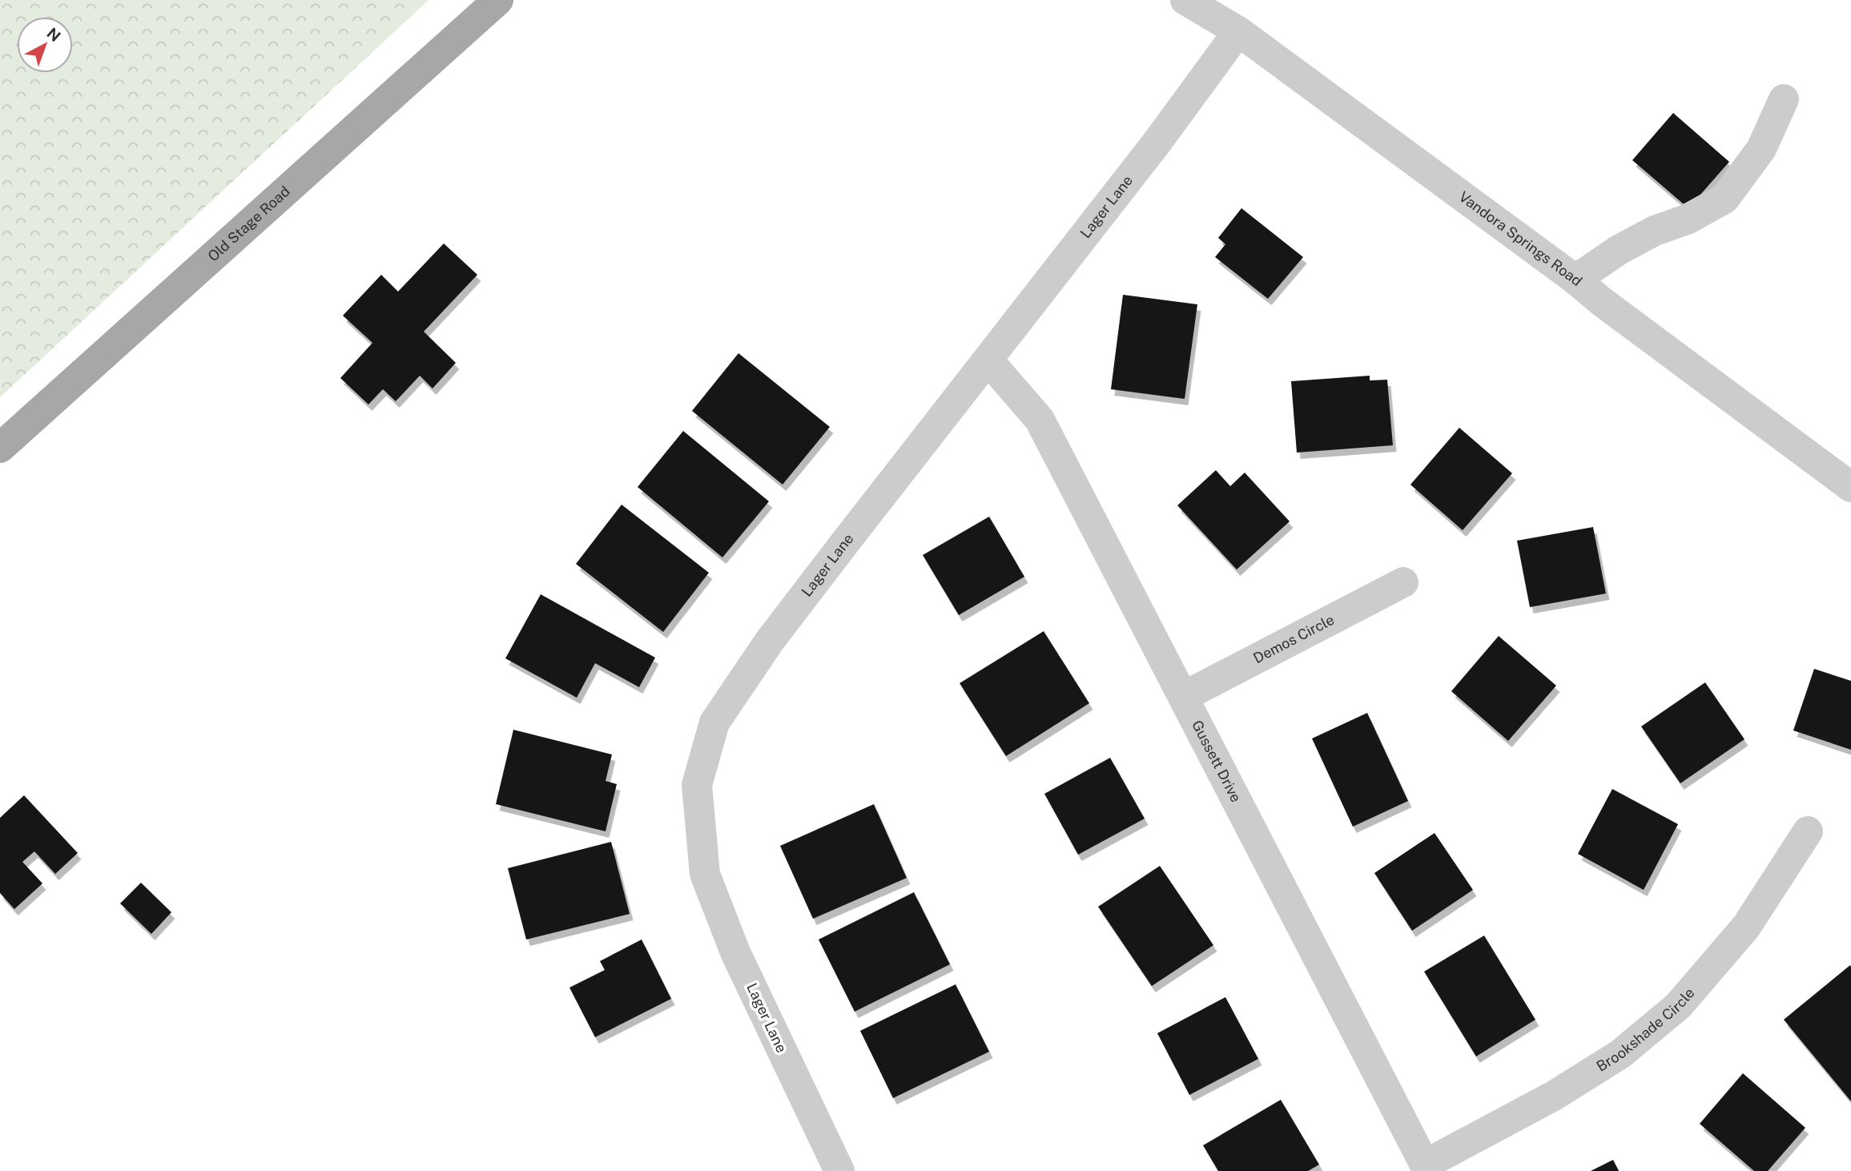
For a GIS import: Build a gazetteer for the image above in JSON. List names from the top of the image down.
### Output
{
  "streets": {
    "main road": ["Old Stage Road"],
    "street": [
      "Lager Lane",
      "Vandora Springs Road",
      "Demos Circle",
      "Gussett Drive",
      "Brookshade Circle"
    ]
  },
  "crossings": [
    ["Lager Lane", "Vandora Springs Road"],
    ["Lager Lane", "Gussett Drive"],
    ["Demos Circle", "Gussett Drive"],
    ["Gussett Drive", "Brookshade Circle"]
  ],
  "north": "top right"
}
